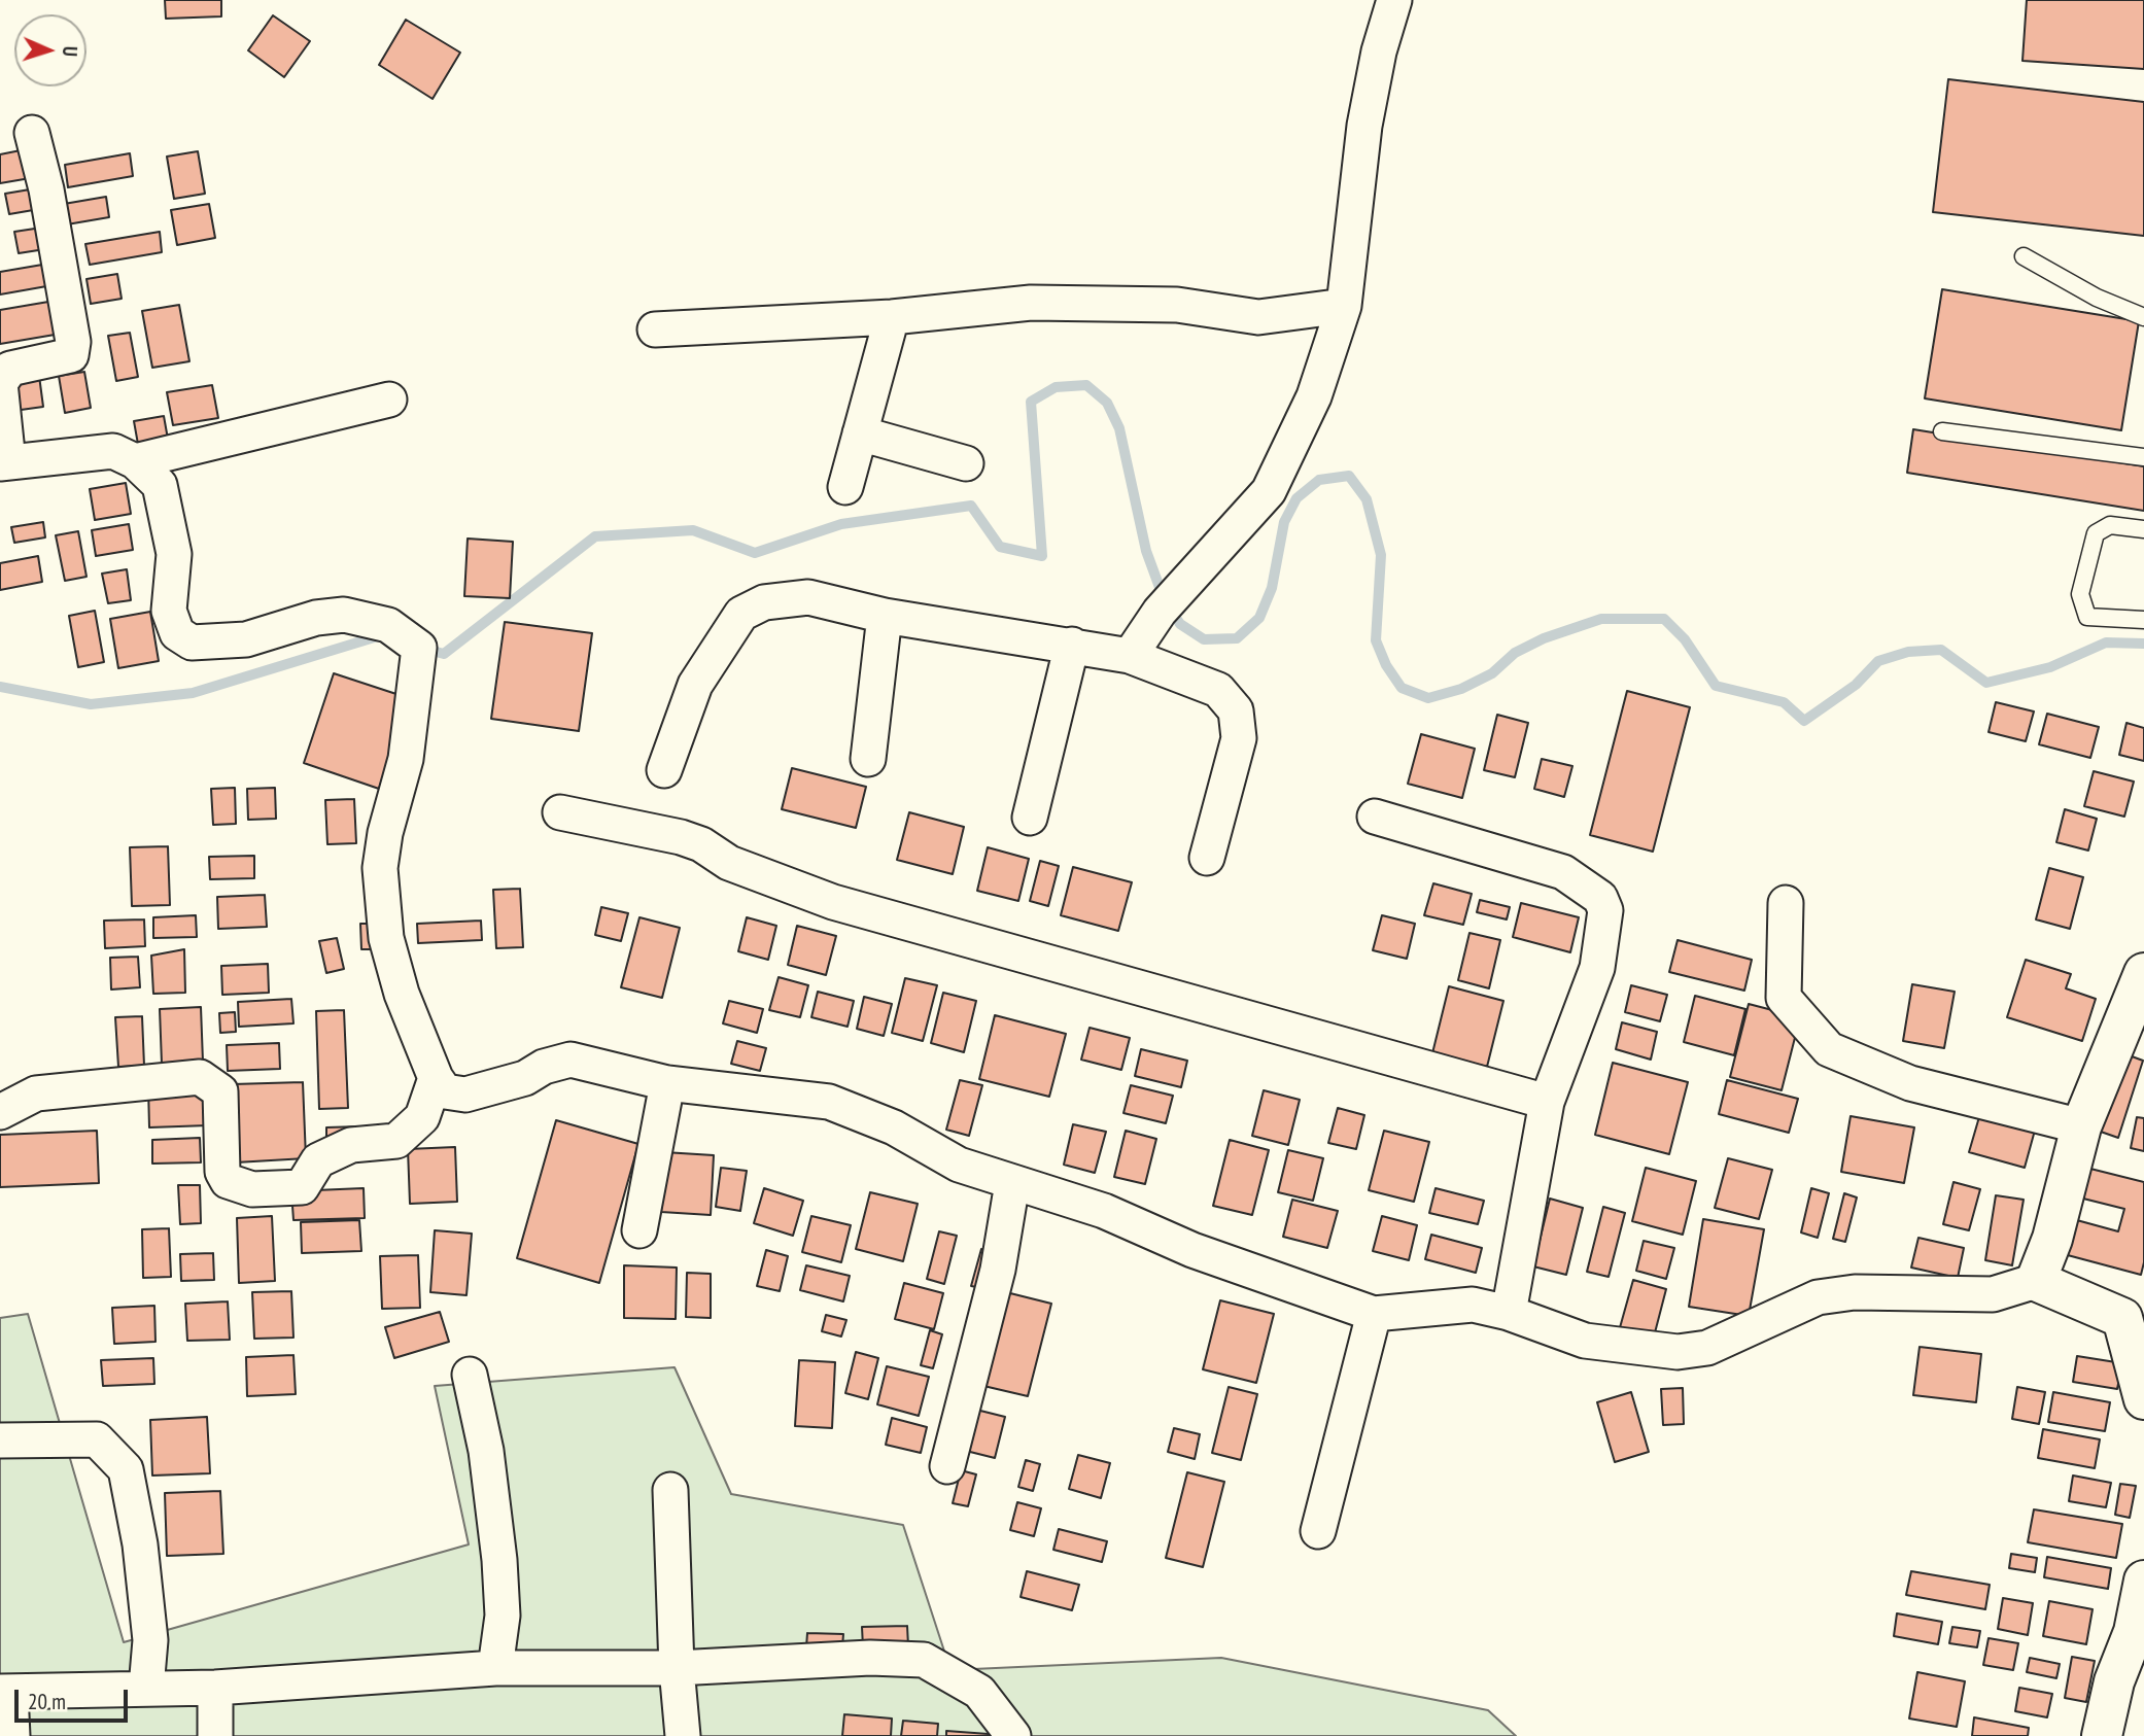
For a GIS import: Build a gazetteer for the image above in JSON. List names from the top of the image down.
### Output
{
  "scale_bar": "20 m",
  "north": "right"
}
